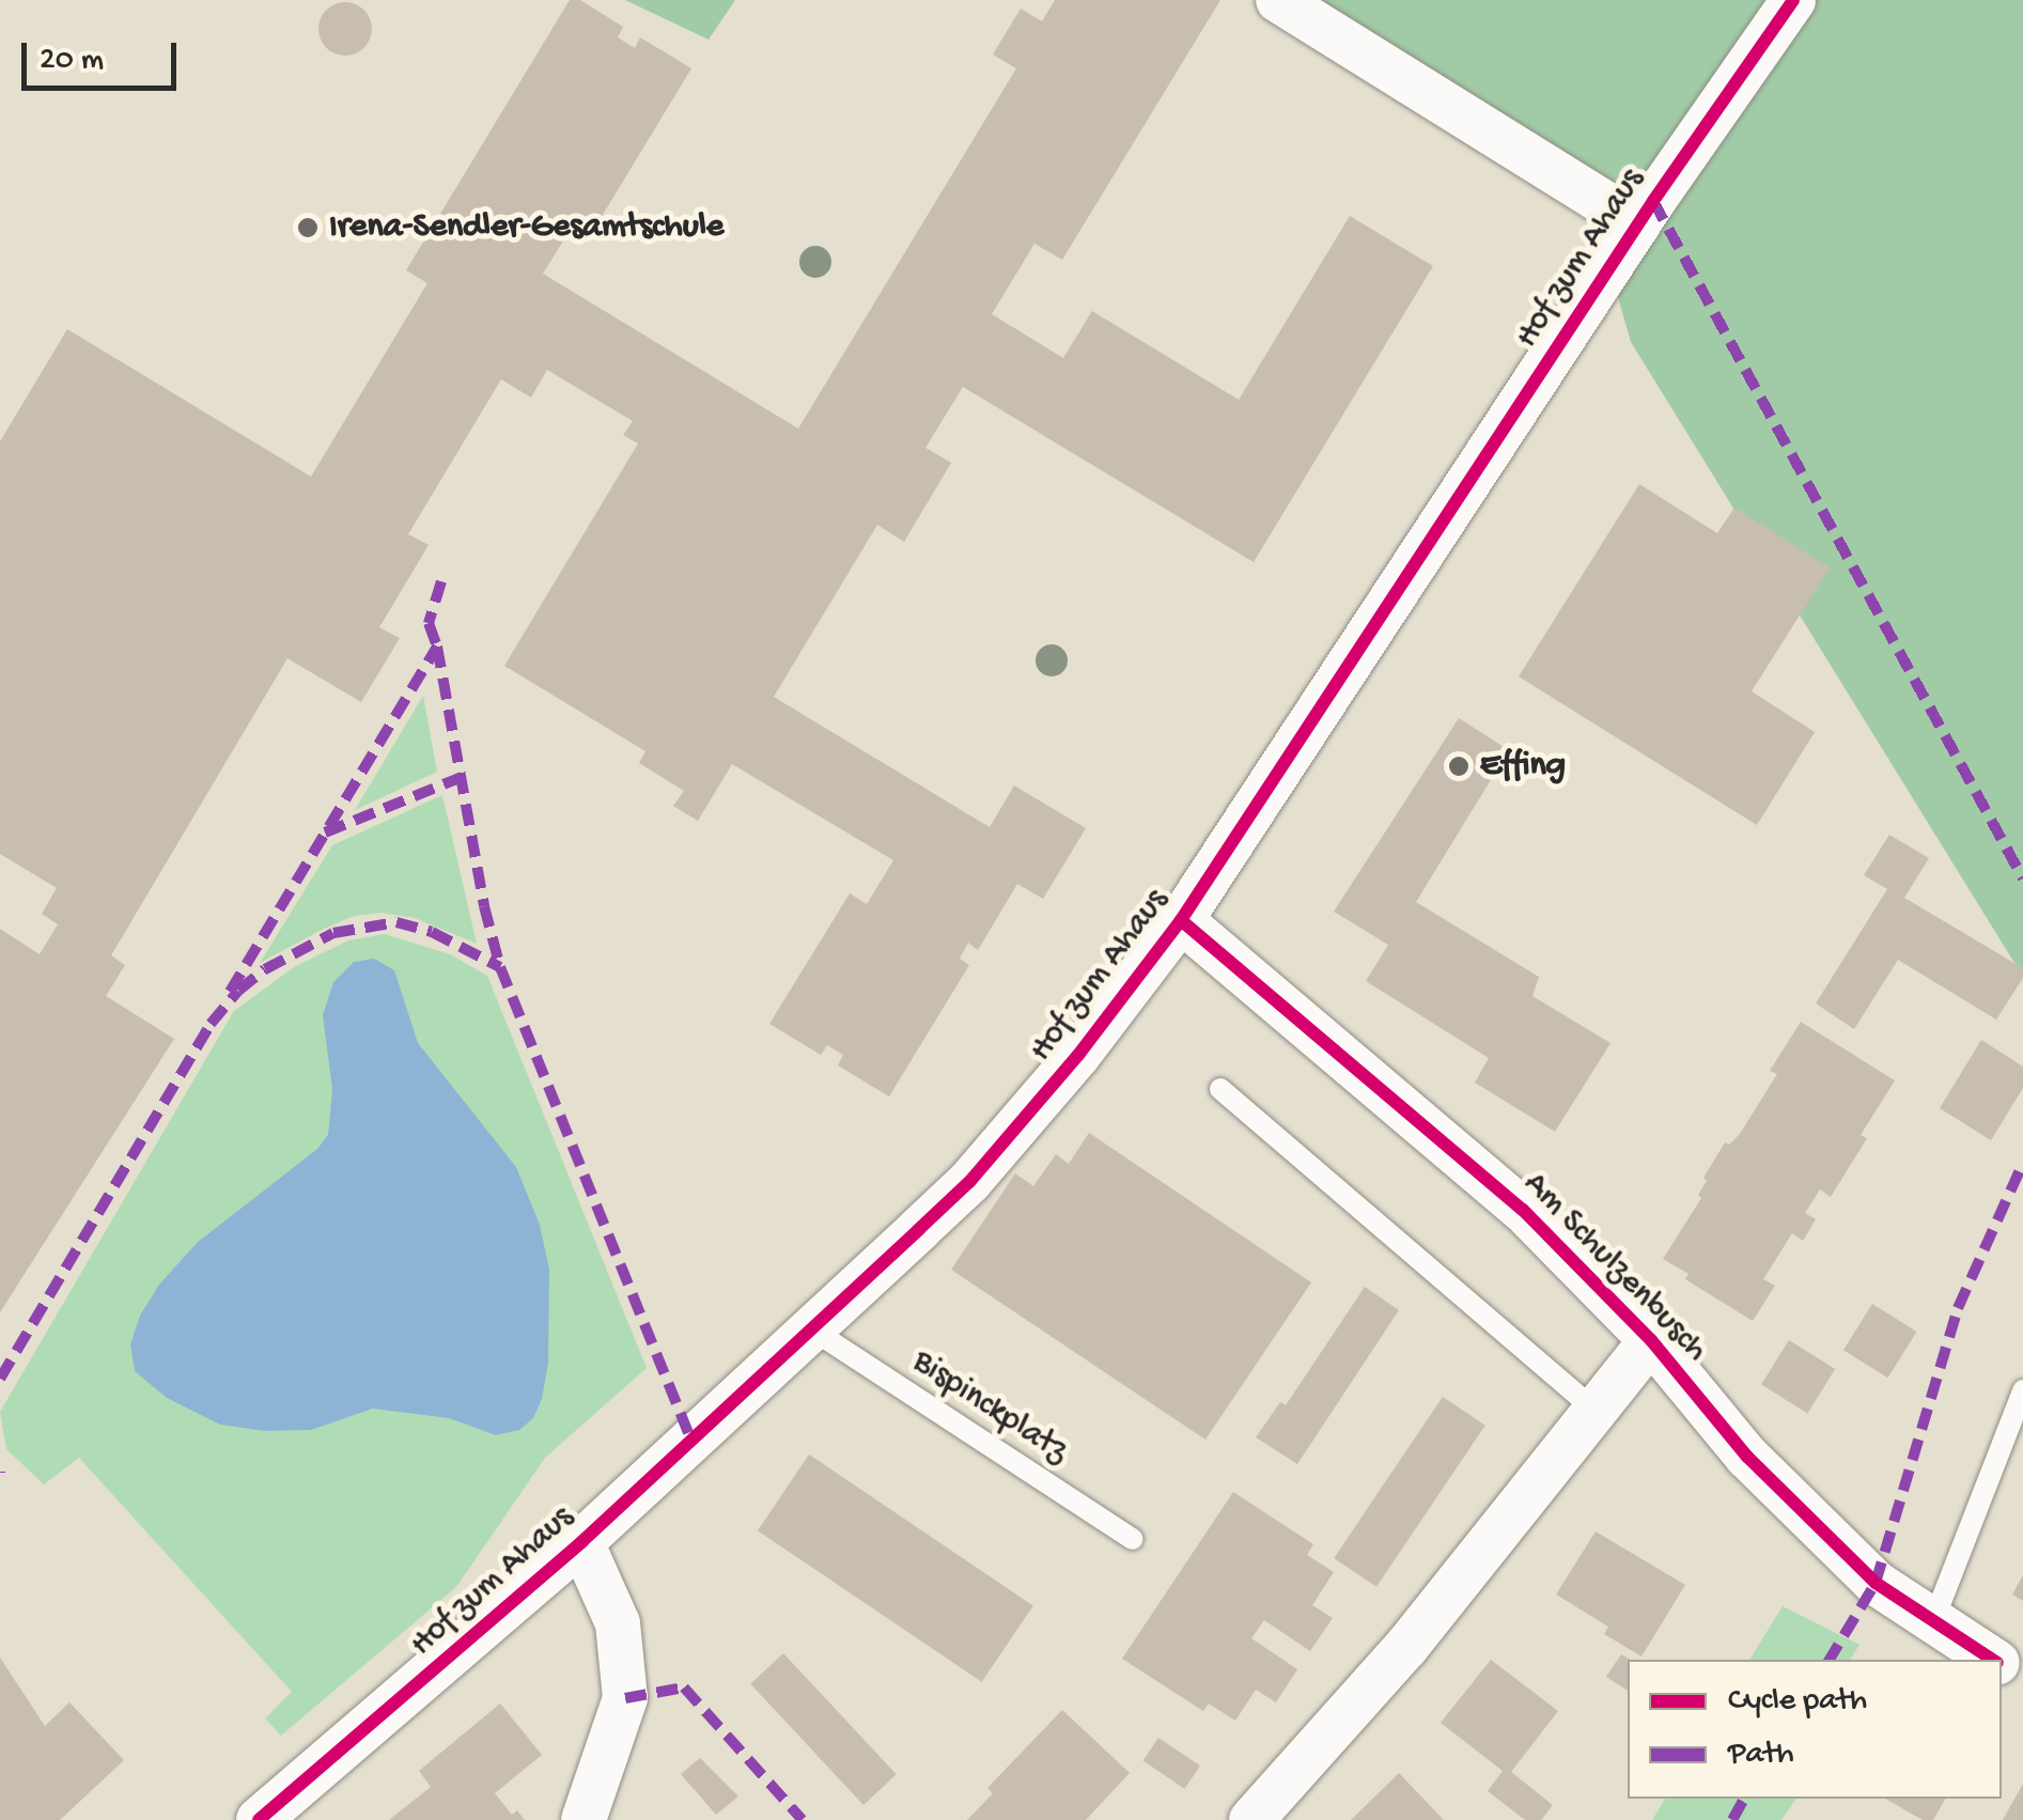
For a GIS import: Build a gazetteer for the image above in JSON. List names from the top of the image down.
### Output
{
  "streets": {
    "street": ["Hof zum Ahaus", "Am Schulzenbusch"],
    "lane": ["Bispinckplatz"]
  },
  "crossings": [
    ["Hof zum Ahaus", "Am Schulzenbusch"],
    ["Hof zum Ahaus", "Bispinckplatz"]
  ],
  "places": ["Irena-Sendler-Gesamtschule", "Effing"],
  "legend": ["Cycle path", "Path"],
  "scale_bar": "20 m"
}
